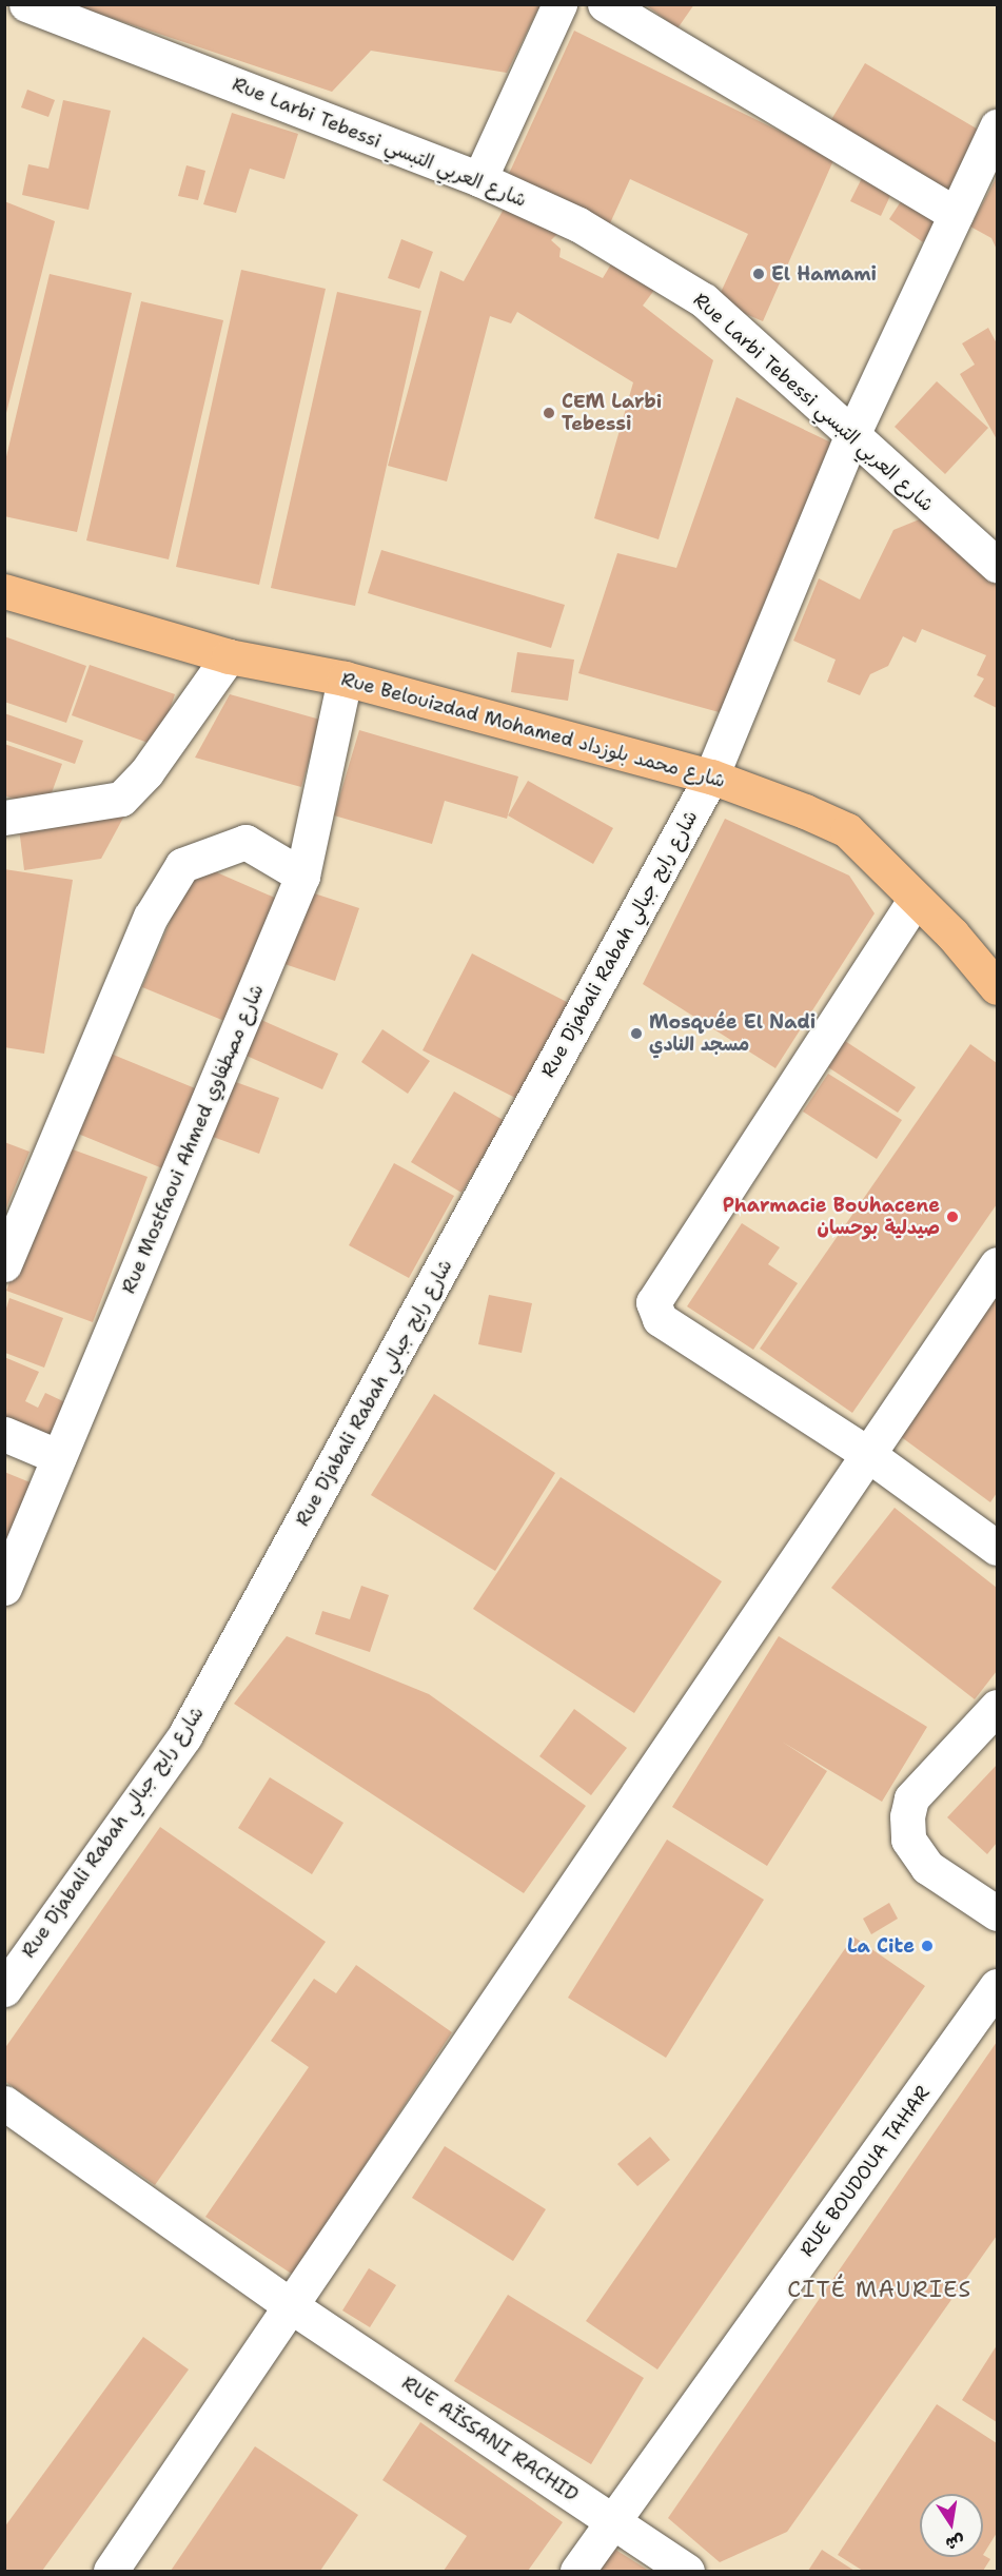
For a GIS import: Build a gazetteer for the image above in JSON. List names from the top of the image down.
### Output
{
  "streets": {
    "main road": ["Rue Belouizdad Mohamed شارع محمد بلوزداد"],
    "street": [
      "Rue Larbi Tebessi شارع العربي التبسي",
      "Rue Djabali Rabah شارع رابح جبالي",
      "Rue Mostfaoui Ahmed شارع مصطفاوي",
      "RUE BOUDOUA TAHAR",
      "RUE AÏSSANI RACHID"
    ]
  },
  "crossings": [
    ["Rue Larbi Tebessi شارع العربي التبسي", "Rue Djabali Rabah شارع رابح جبالي"],
    ["Rue Belouizdad Mohamed شارع محمد بلوزداد", "Rue Djabali Rabah شارع رابح جبالي"],
    ["Rue Belouizdad Mohamed شارع محمد بلوزداد", "Rue Mostfaoui Ahmed شارع مصطفاوي"],
    ["RUE BOUDOUA TAHAR", "RUE AÏSSANI RACHID"]
  ],
  "districts": ["CITÉ MAURIES"],
  "places": [
    "El Hamami",
    "CEM Larbi Tebessi",
    "Mosquée El Nadi مسجد النادي",
    "Pharmacie Bouhacene صيدلية بوحسان",
    "La Cite"
  ],
  "north": "bottom"
}
